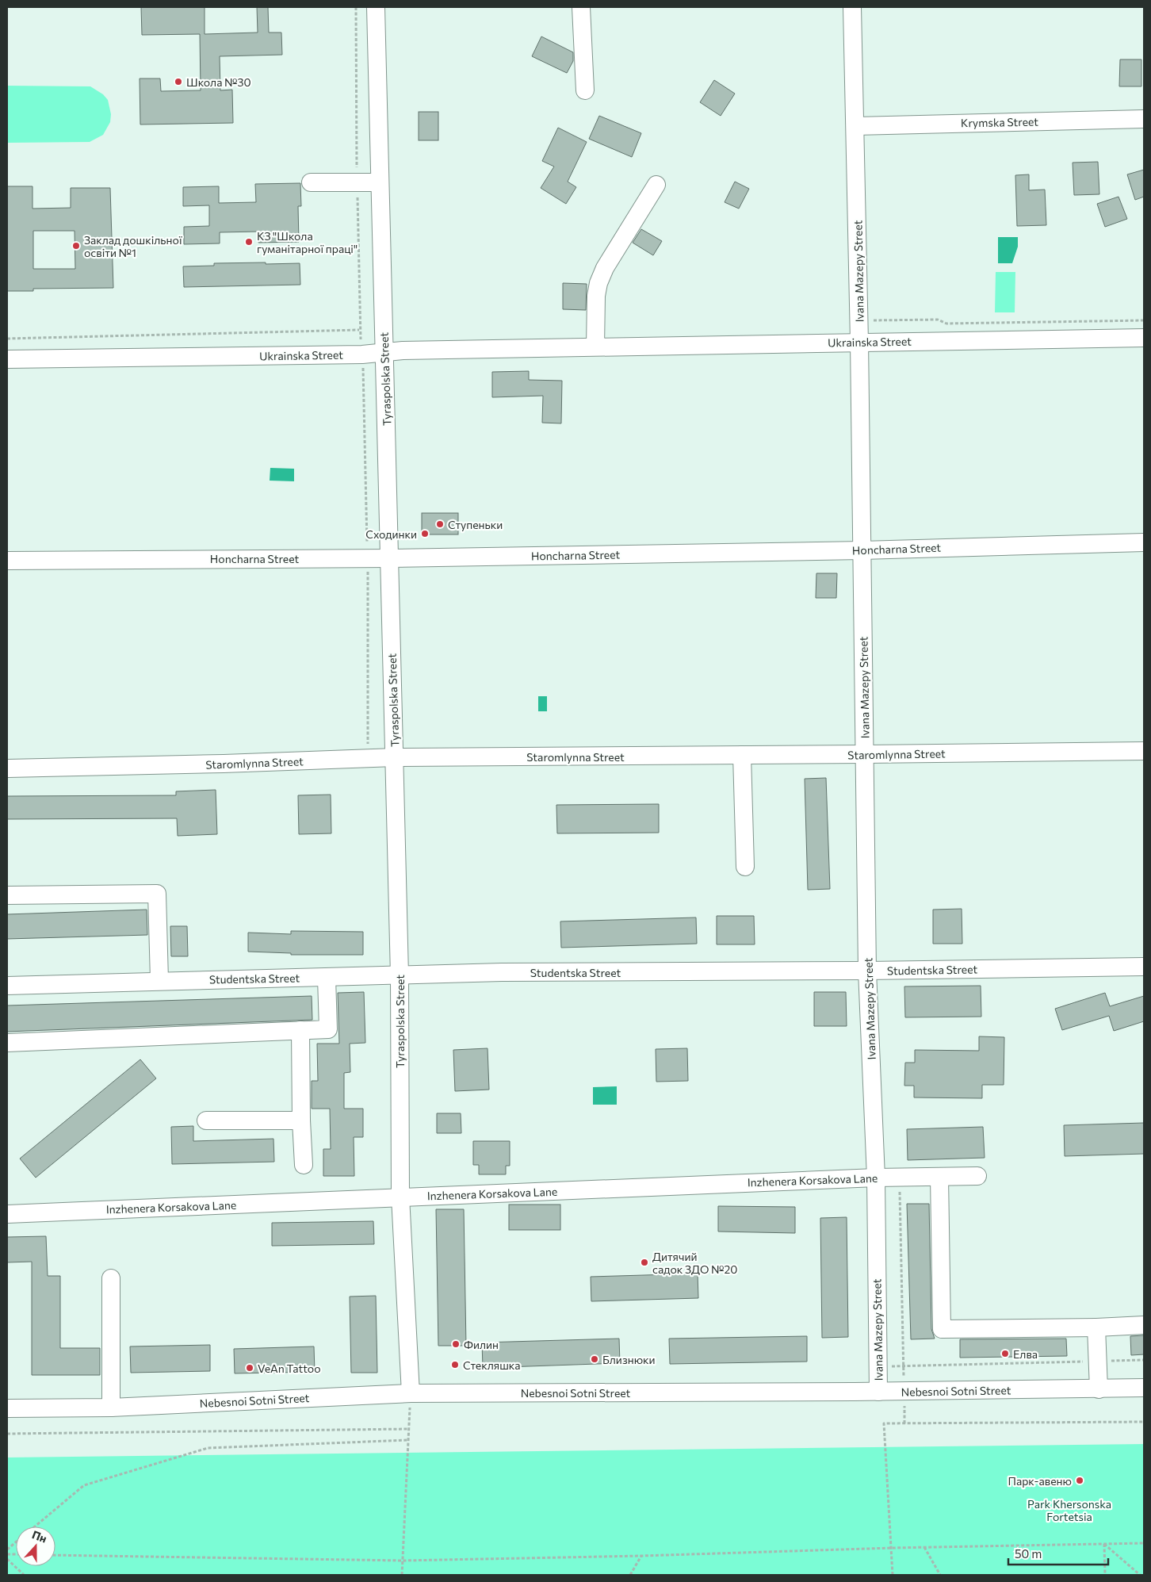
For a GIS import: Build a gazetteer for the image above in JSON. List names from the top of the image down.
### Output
{
  "streets": {
    "street": [
      "Krymska Street",
      "Ivana Mazepy Street",
      "Ukrainska Street",
      "Tyraspolska Street",
      "Honcharna Street",
      "Staromlynna Street",
      "Studentska Street",
      "Inzhenera Korsakova Lane",
      "Nebesnoi Sotni Street"
    ]
  },
  "crossings": [
    ["Krymska Street", "Ivana Mazepy Street"],
    ["Ivana Mazepy Street", "Ukrainska Street"],
    ["Ivana Mazepy Street", "Honcharna Street"],
    ["Ivana Mazepy Street", "Staromlynna Street"],
    ["Ivana Mazepy Street", "Studentska Street"],
    ["Ivana Mazepy Street", "Inzhenera Korsakova Lane"],
    ["Ivana Mazepy Street", "Nebesnoi Sotni Street"],
    ["Ukrainska Street", "Tyraspolska Street"],
    ["Tyraspolska Street", "Honcharna Street"],
    ["Tyraspolska Street", "Staromlynna Street"],
    ["Tyraspolska Street", "Studentska Street"],
    ["Tyraspolska Street", "Inzhenera Korsakova Lane"],
    ["Tyraspolska Street", "Nebesnoi Sotni Street"]
  ],
  "parks": ["Park Khersonska Fortetsia"],
  "places": [
    "Школа №30",
    "КЗ \"Школа гуманітарної праці\"",
    "Заклад дошкільної освіти №1",
    "Ступеньки",
    "Сходинки",
    "Дитячий садок ЗДО №20",
    "Филин",
    "Елва",
    "Близнюки",
    "Стекляшка",
    "VeAn Tattoo",
    "Парк-авеню"
  ],
  "scale_bar": "50 m",
  "north": "top"
}
